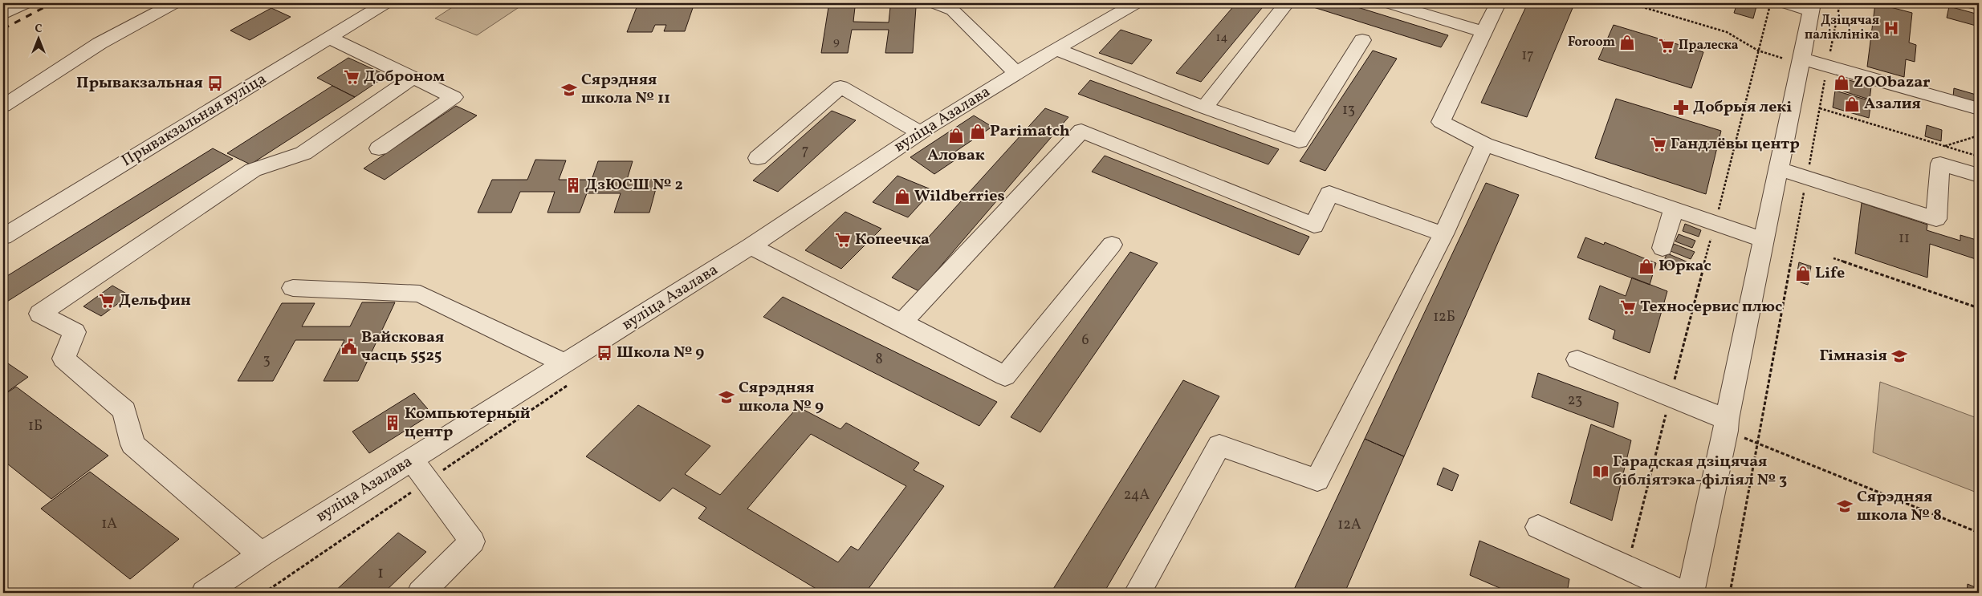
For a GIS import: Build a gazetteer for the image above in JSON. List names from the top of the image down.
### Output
{
  "streets": {
    "street": ["вуліца Азалава", "Прывакзальная вуліца"]
  },
  "places": {
    "hospital": ["Дзіцячая паліклініка"],
    "shop": [
      "Foroom",
      "ZOObazar",
      "Азалия",
      "Parimatch",
      "Аловак",
      "Wildberries",
      "Юркас",
      "Life"
    ],
    "supermarket": [
      "Пралеска",
      "Доброном",
      "Гандлёвы центр",
      "Копеечка",
      "Дельфин",
      "Техносервис плюс"
    ],
    "bus stop": ["Прывакзальная", "Школа № 9"],
    "school or university": [
      "Сярэдняя школа № 11",
      "Гімназія",
      "Сярэдняя школа № 9",
      "Сярэдняя школа № 8"
    ],
    "pharmacy": ["Добрыя лекі"],
    "building": ["ДзЮСШ № 2", "Компьютерный центр"],
    "public building": ["Вайсковая часць 5525"],
    "library": ["Гарадская дзіцячая бібліятэка-філіял № 3"]
  },
  "house_numbers": [
    "14",
    "9",
    "17",
    "13",
    "7",
    "11",
    "12Б",
    "6",
    "8",
    "3",
    "23",
    "1Б",
    "24А",
    "1А",
    "12А",
    "1"
  ],
  "north": "top"
}
